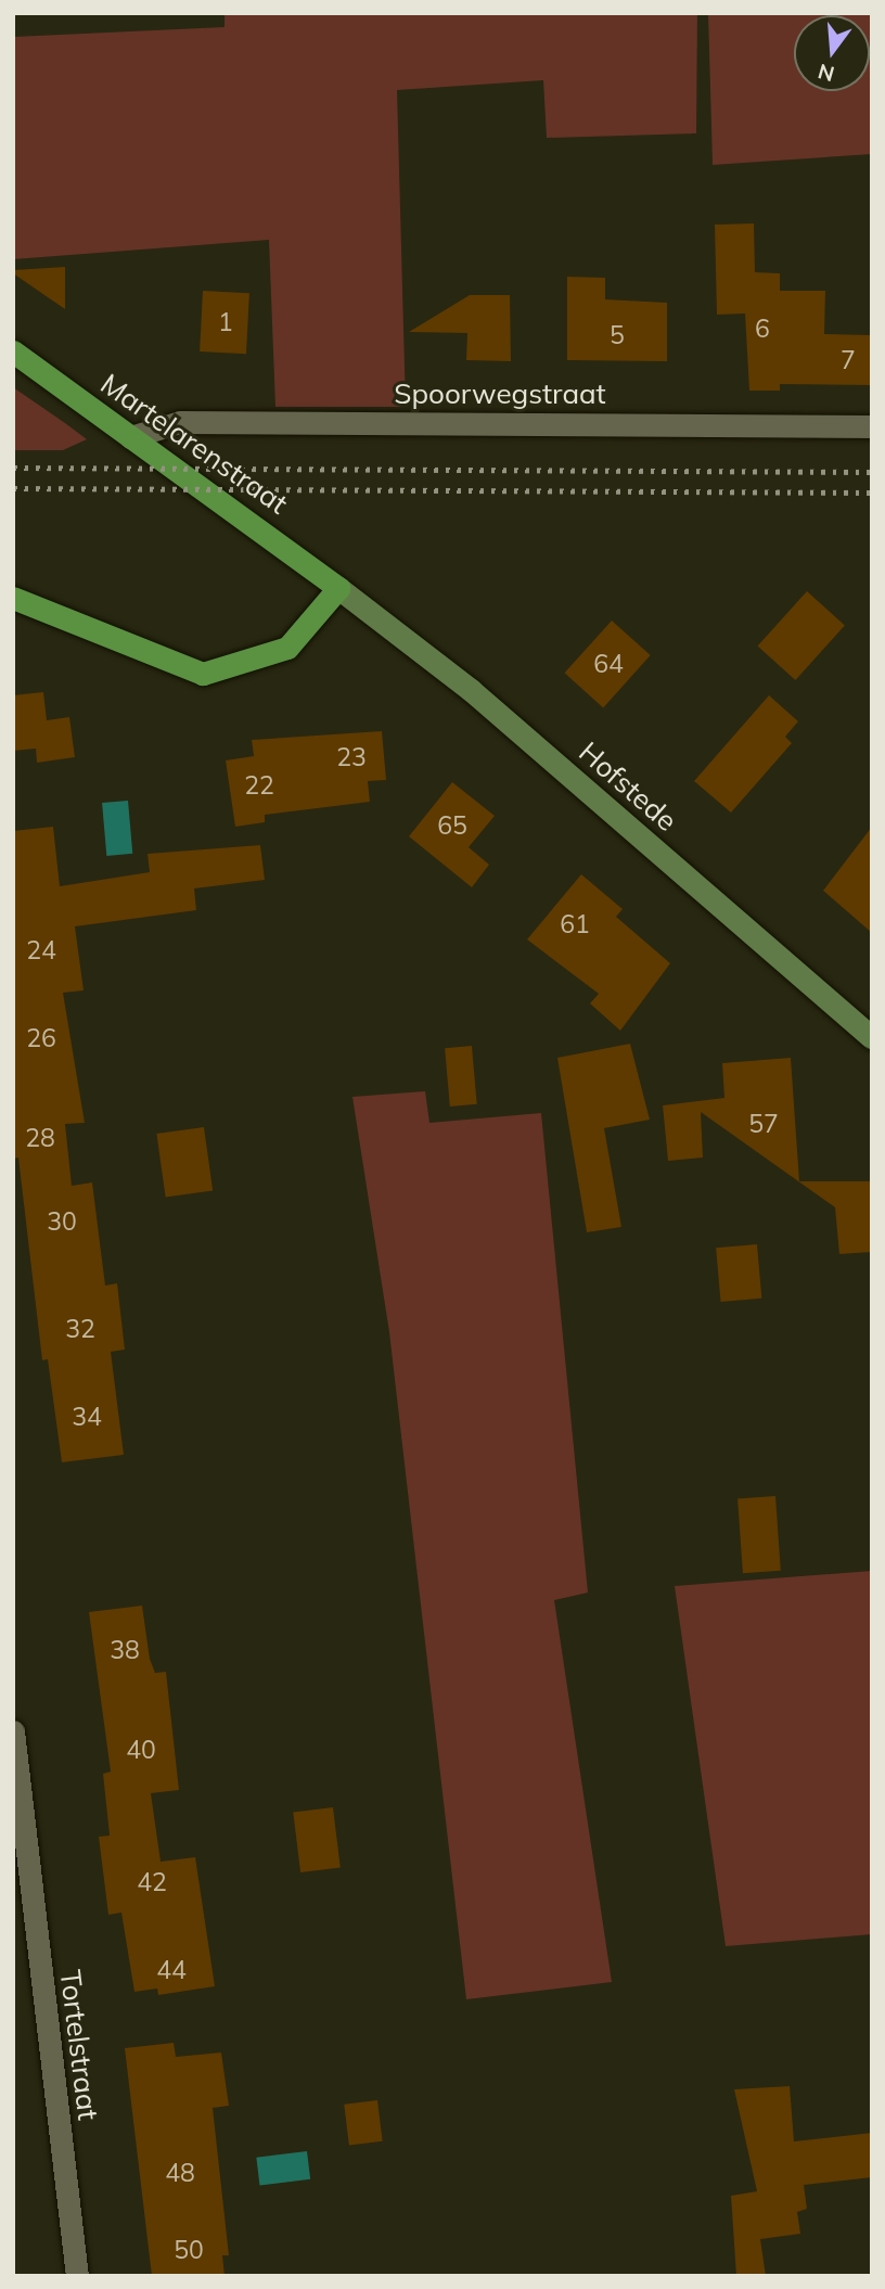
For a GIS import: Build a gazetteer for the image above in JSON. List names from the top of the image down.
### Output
{
  "streets": {
    "main road": ["Martelarenstraat"],
    "street": ["Spoorwegstraat", "Hofstede", "Tortelstraat"]
  },
  "crossings": [
    ["Spoorwegstraat", "Martelarenstraat"],
    ["Martelarenstraat", "Hofstede"]
  ],
  "house_numbers": [
    "1",
    "6",
    "5",
    "7",
    "64",
    "23",
    "22",
    "65",
    "61",
    "24",
    "26",
    "57",
    "28",
    "30",
    "32",
    "34",
    "38",
    "40",
    "42",
    "44",
    "48",
    "50"
  ],
  "north": "bottom"
}
